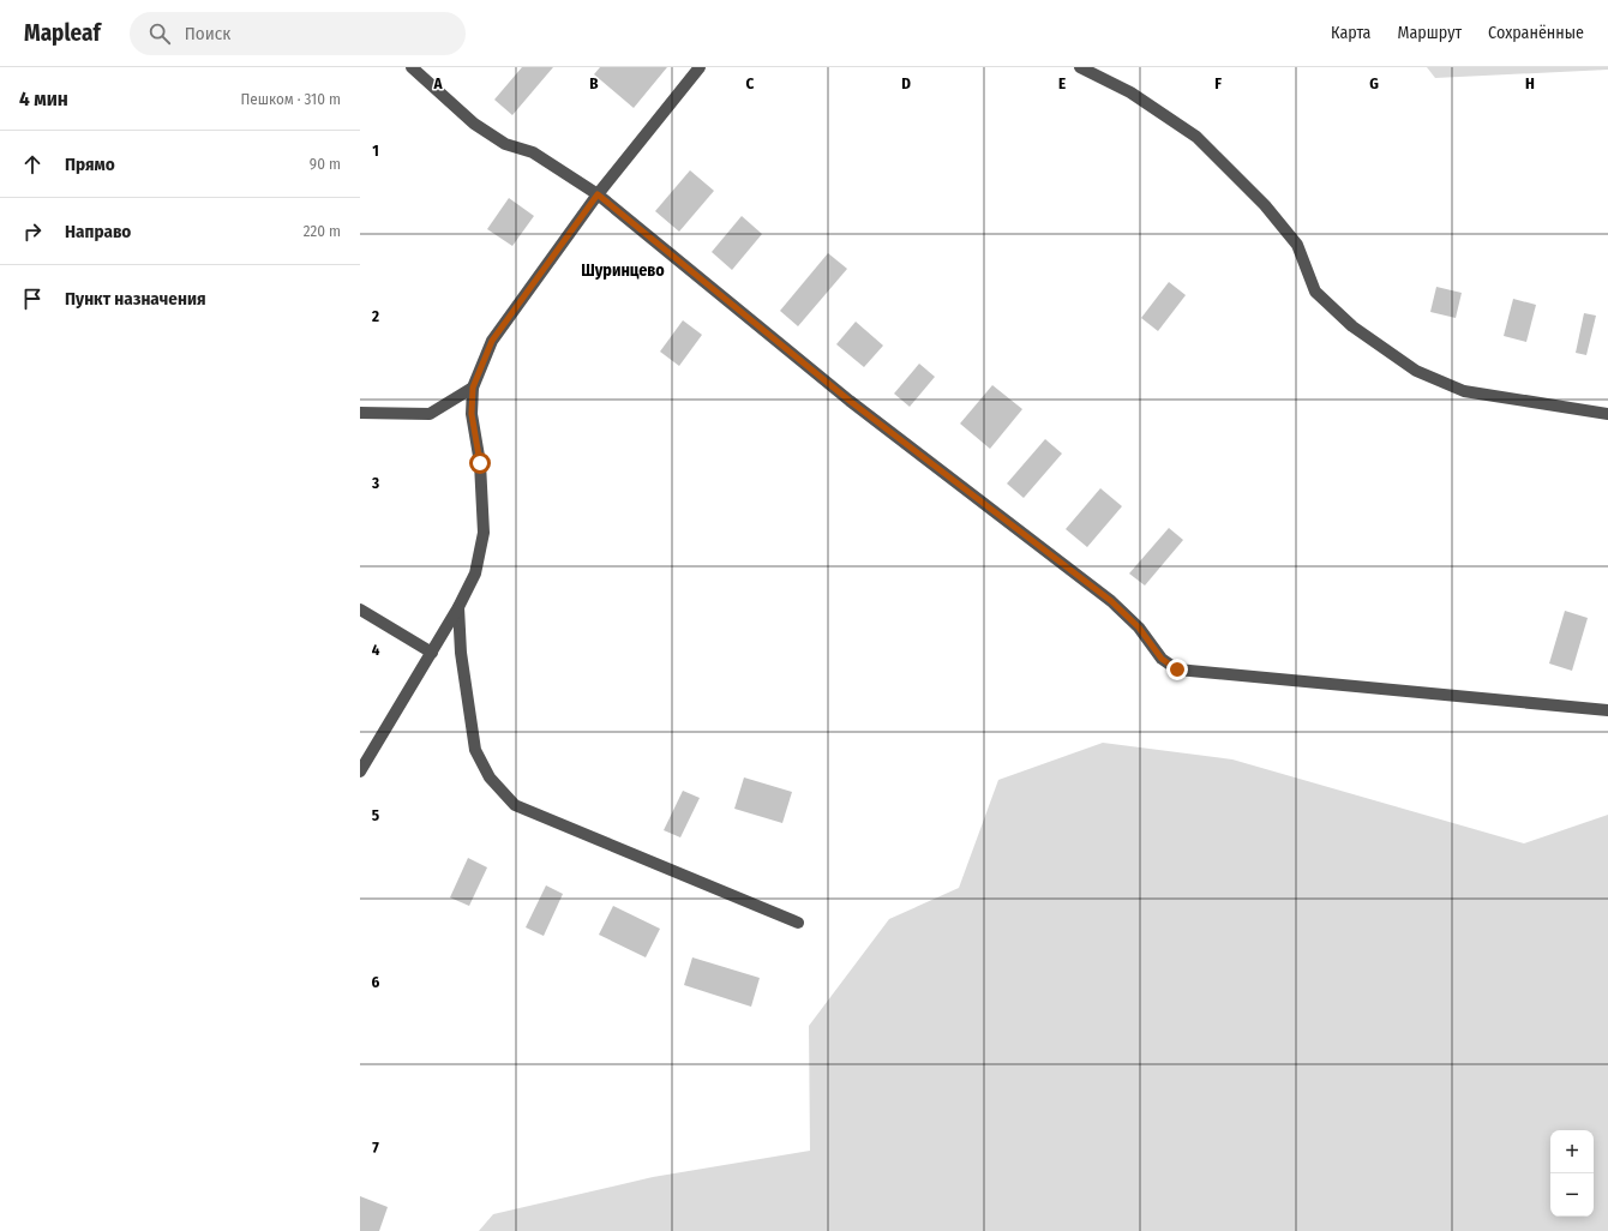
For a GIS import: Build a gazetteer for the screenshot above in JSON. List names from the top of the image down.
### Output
{
  "districts": ["Шуринцево"],
  "page": {
    "header": "Mapleaf",
    "search": "Поиск",
    "nav": ["Карта", "Маршрут", "Сохранённые"],
    "heading": ["4 мин", "Пешком · 310 m"],
    "list": [
      ["Прямо", "90 m"],
      ["Направо", "220 m"],
      "Пункт назначения"
    ],
    "map_buttons": ["+", "−"]
  },
  "grid": {
    "columns": [
      "A",
      "B",
      "C",
      "D",
      "E",
      "F",
      "G",
      "H"
    ],
    "rows": [
      "1",
      "2",
      "3",
      "4",
      "5",
      "6",
      "7"
    ]
  }
}
